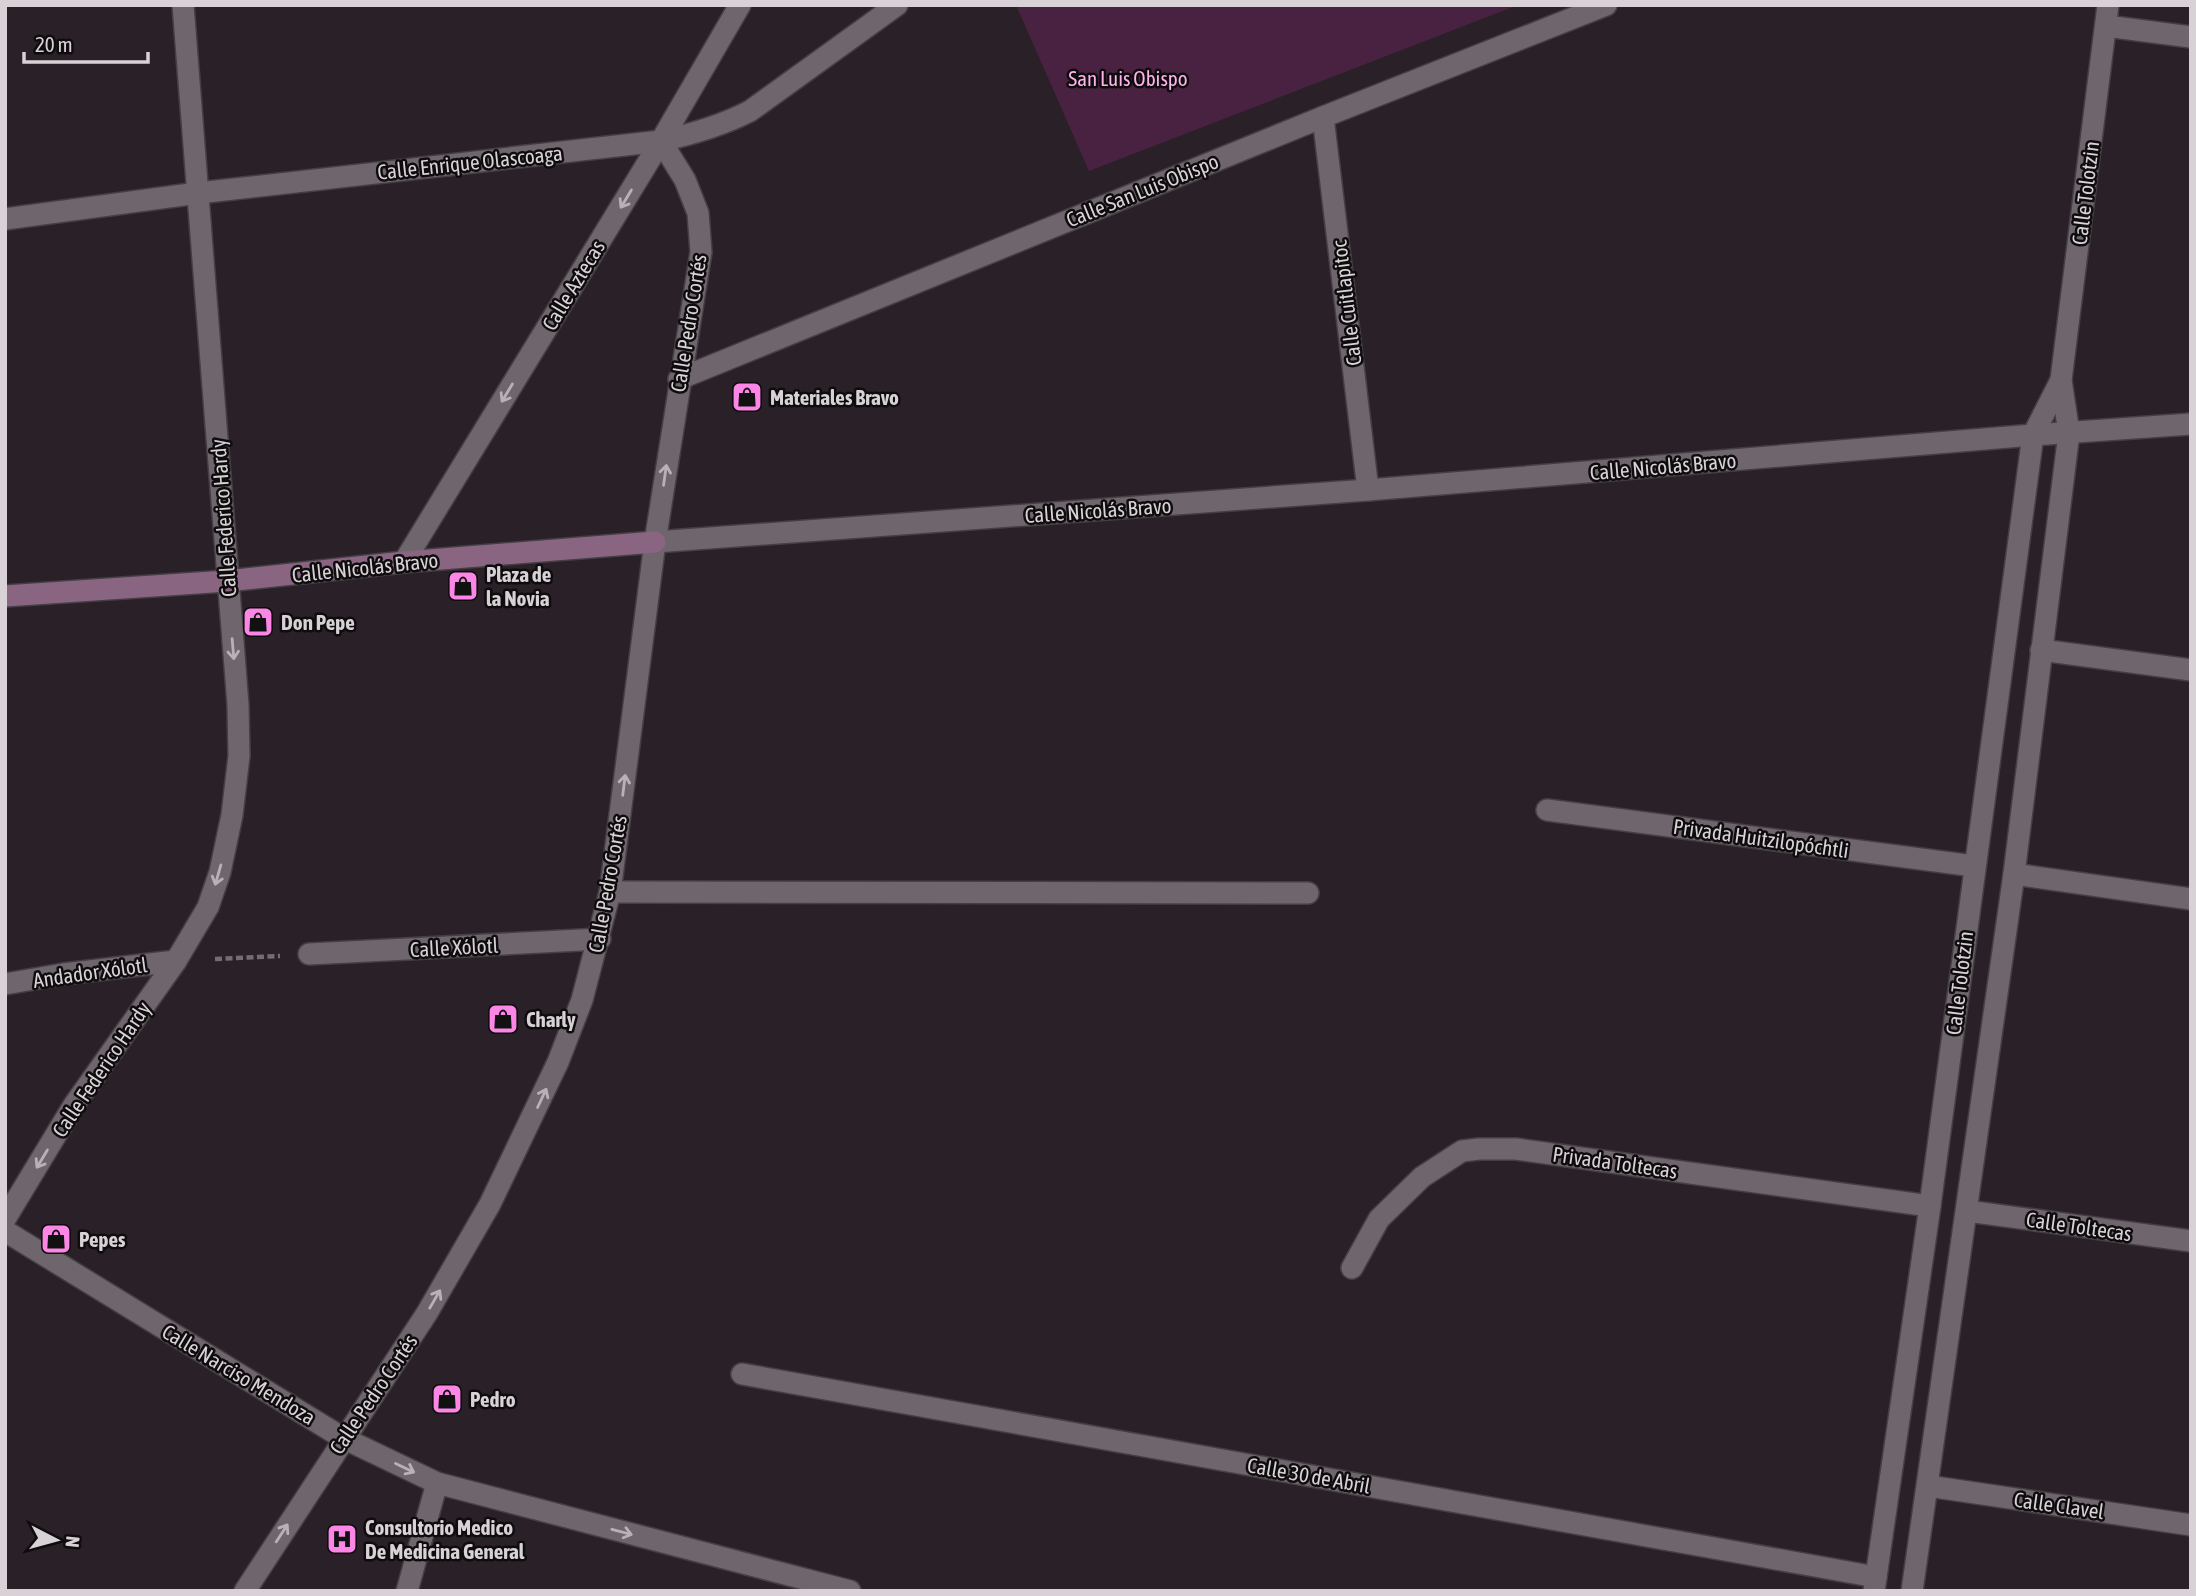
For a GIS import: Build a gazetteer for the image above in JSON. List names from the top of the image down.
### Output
{
  "streets": {
    "street": [
      "Calle Enrique Olascoaga",
      "Calle San Luis Obispo",
      "Calle Tolotzin",
      "Calle Aztecas",
      "Calle Cuitlapitoc",
      "Calle Pedro Cortés",
      "Calle Nicolás Bravo",
      "Calle Federico Hardy",
      "Privada Huitzilopóchtli",
      "Calle Xólotl",
      "Andador Xólotl",
      "Privada Toltecas",
      "Calle Toltecas",
      "Calle Narciso Mendoza",
      "Calle 30 de Abril",
      "Calle Clavel"
    ]
  },
  "crossings": [
    ["Calle Enrique Olascoaga", "Calle Aztecas"],
    ["Calle Enrique Olascoaga", "Calle Pedro Cortés"],
    ["Calle Enrique Olascoaga", "Calle Federico Hardy"],
    ["Calle San Luis Obispo", "Calle Cuitlapitoc"],
    ["Calle San Luis Obispo", "Calle Pedro Cortés"],
    ["Calle Tolotzin", "Calle Nicolás Bravo"],
    ["Calle Tolotzin", "Privada Huitzilopóchtli"],
    ["Calle Tolotzin", "Privada Toltecas"],
    ["Calle Tolotzin", "Calle Toltecas"],
    ["Calle Tolotzin", "Calle 30 de Abril"],
    ["Calle Tolotzin", "Calle Clavel"],
    ["Calle Aztecas", "Calle Pedro Cortés"],
    ["Calle Aztecas", "Calle Nicolás Bravo"],
    ["Calle Cuitlapitoc", "Calle Nicolás Bravo"],
    ["Calle Pedro Cortés", "Calle Nicolás Bravo"],
    ["Calle Pedro Cortés", "Calle Xólotl"],
    ["Calle Pedro Cortés", "Calle Narciso Mendoza"],
    ["Calle Nicolás Bravo", "Calle Federico Hardy"],
    ["Calle Federico Hardy", "Andador Xólotl"]
  ],
  "one_way": [
    "Calle Aztecas",
    "Calle Pedro Cortés",
    "Calle Federico Hardy",
    "Calle Narciso Mendoza"
  ],
  "parks": ["San Luis Obispo"],
  "places": {
    "shop": [
      "Materiales Bravo",
      "Plaza de la Novia",
      "Don Pepe",
      "Charly",
      "Pepes",
      "Pedro"
    ],
    "hospital": ["Consultorio Medico De Medicina General"]
  },
  "scale_bar": "20 m",
  "north": "right"
}
